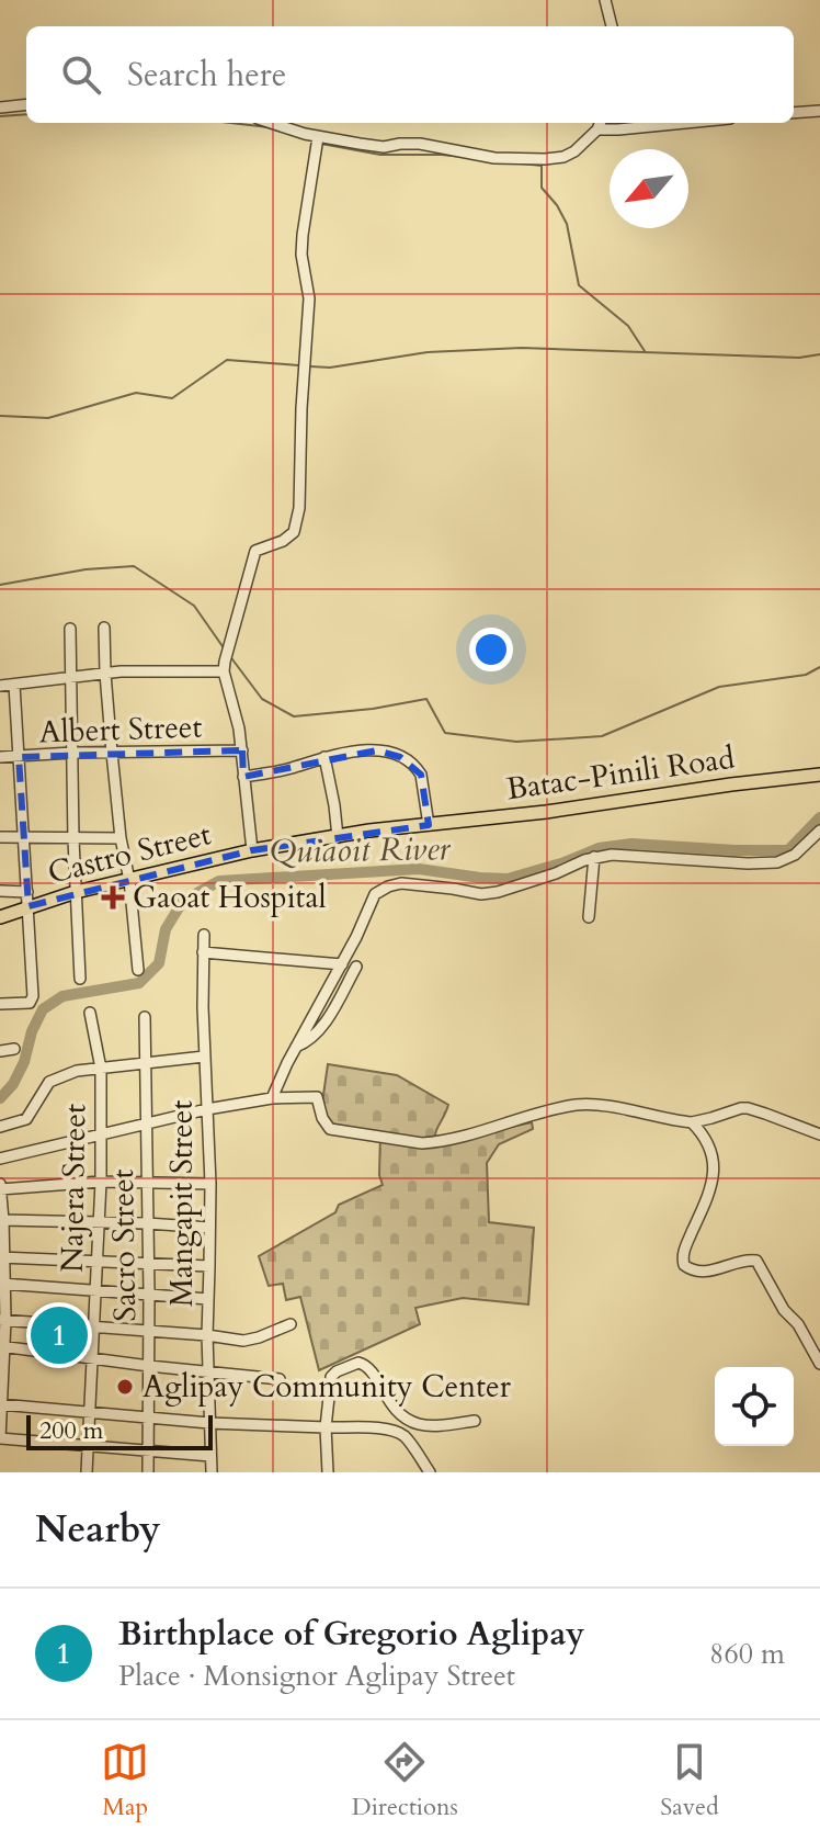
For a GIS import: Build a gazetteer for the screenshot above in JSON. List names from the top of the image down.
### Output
{
  "streets": {
    "main road": ["Batac-Pinili Road", "Castro Street"],
    "street": [
      "Albert Street",
      "Najera Street",
      "Mangapit Street",
      "Sacro Street"
    ]
  },
  "crossings": [
    ["Batac-Pinili Road", "Castro Street"]
  ],
  "water": ["Quiaoit River"],
  "places": {
    "health": ["Gaoat Hospital"],
    "other": ["Aglipay Community Center"]
  },
  "scale_bar": "200 m",
  "north": "bottom left",
  "page": {
    "search": "Search here",
    "pins": "1",
    "scale": "200 m",
    "heading": "Nearby",
    "list": [
      {
        "mark": "1",
        "name": "Birthplace of Gregorio Aglipay",
        "note": "Place · Monsignor Aglipay Street",
        "value": "860 m"
      }
    ],
    "nav": ["Map", "Directions", "Saved"]
  }
}
